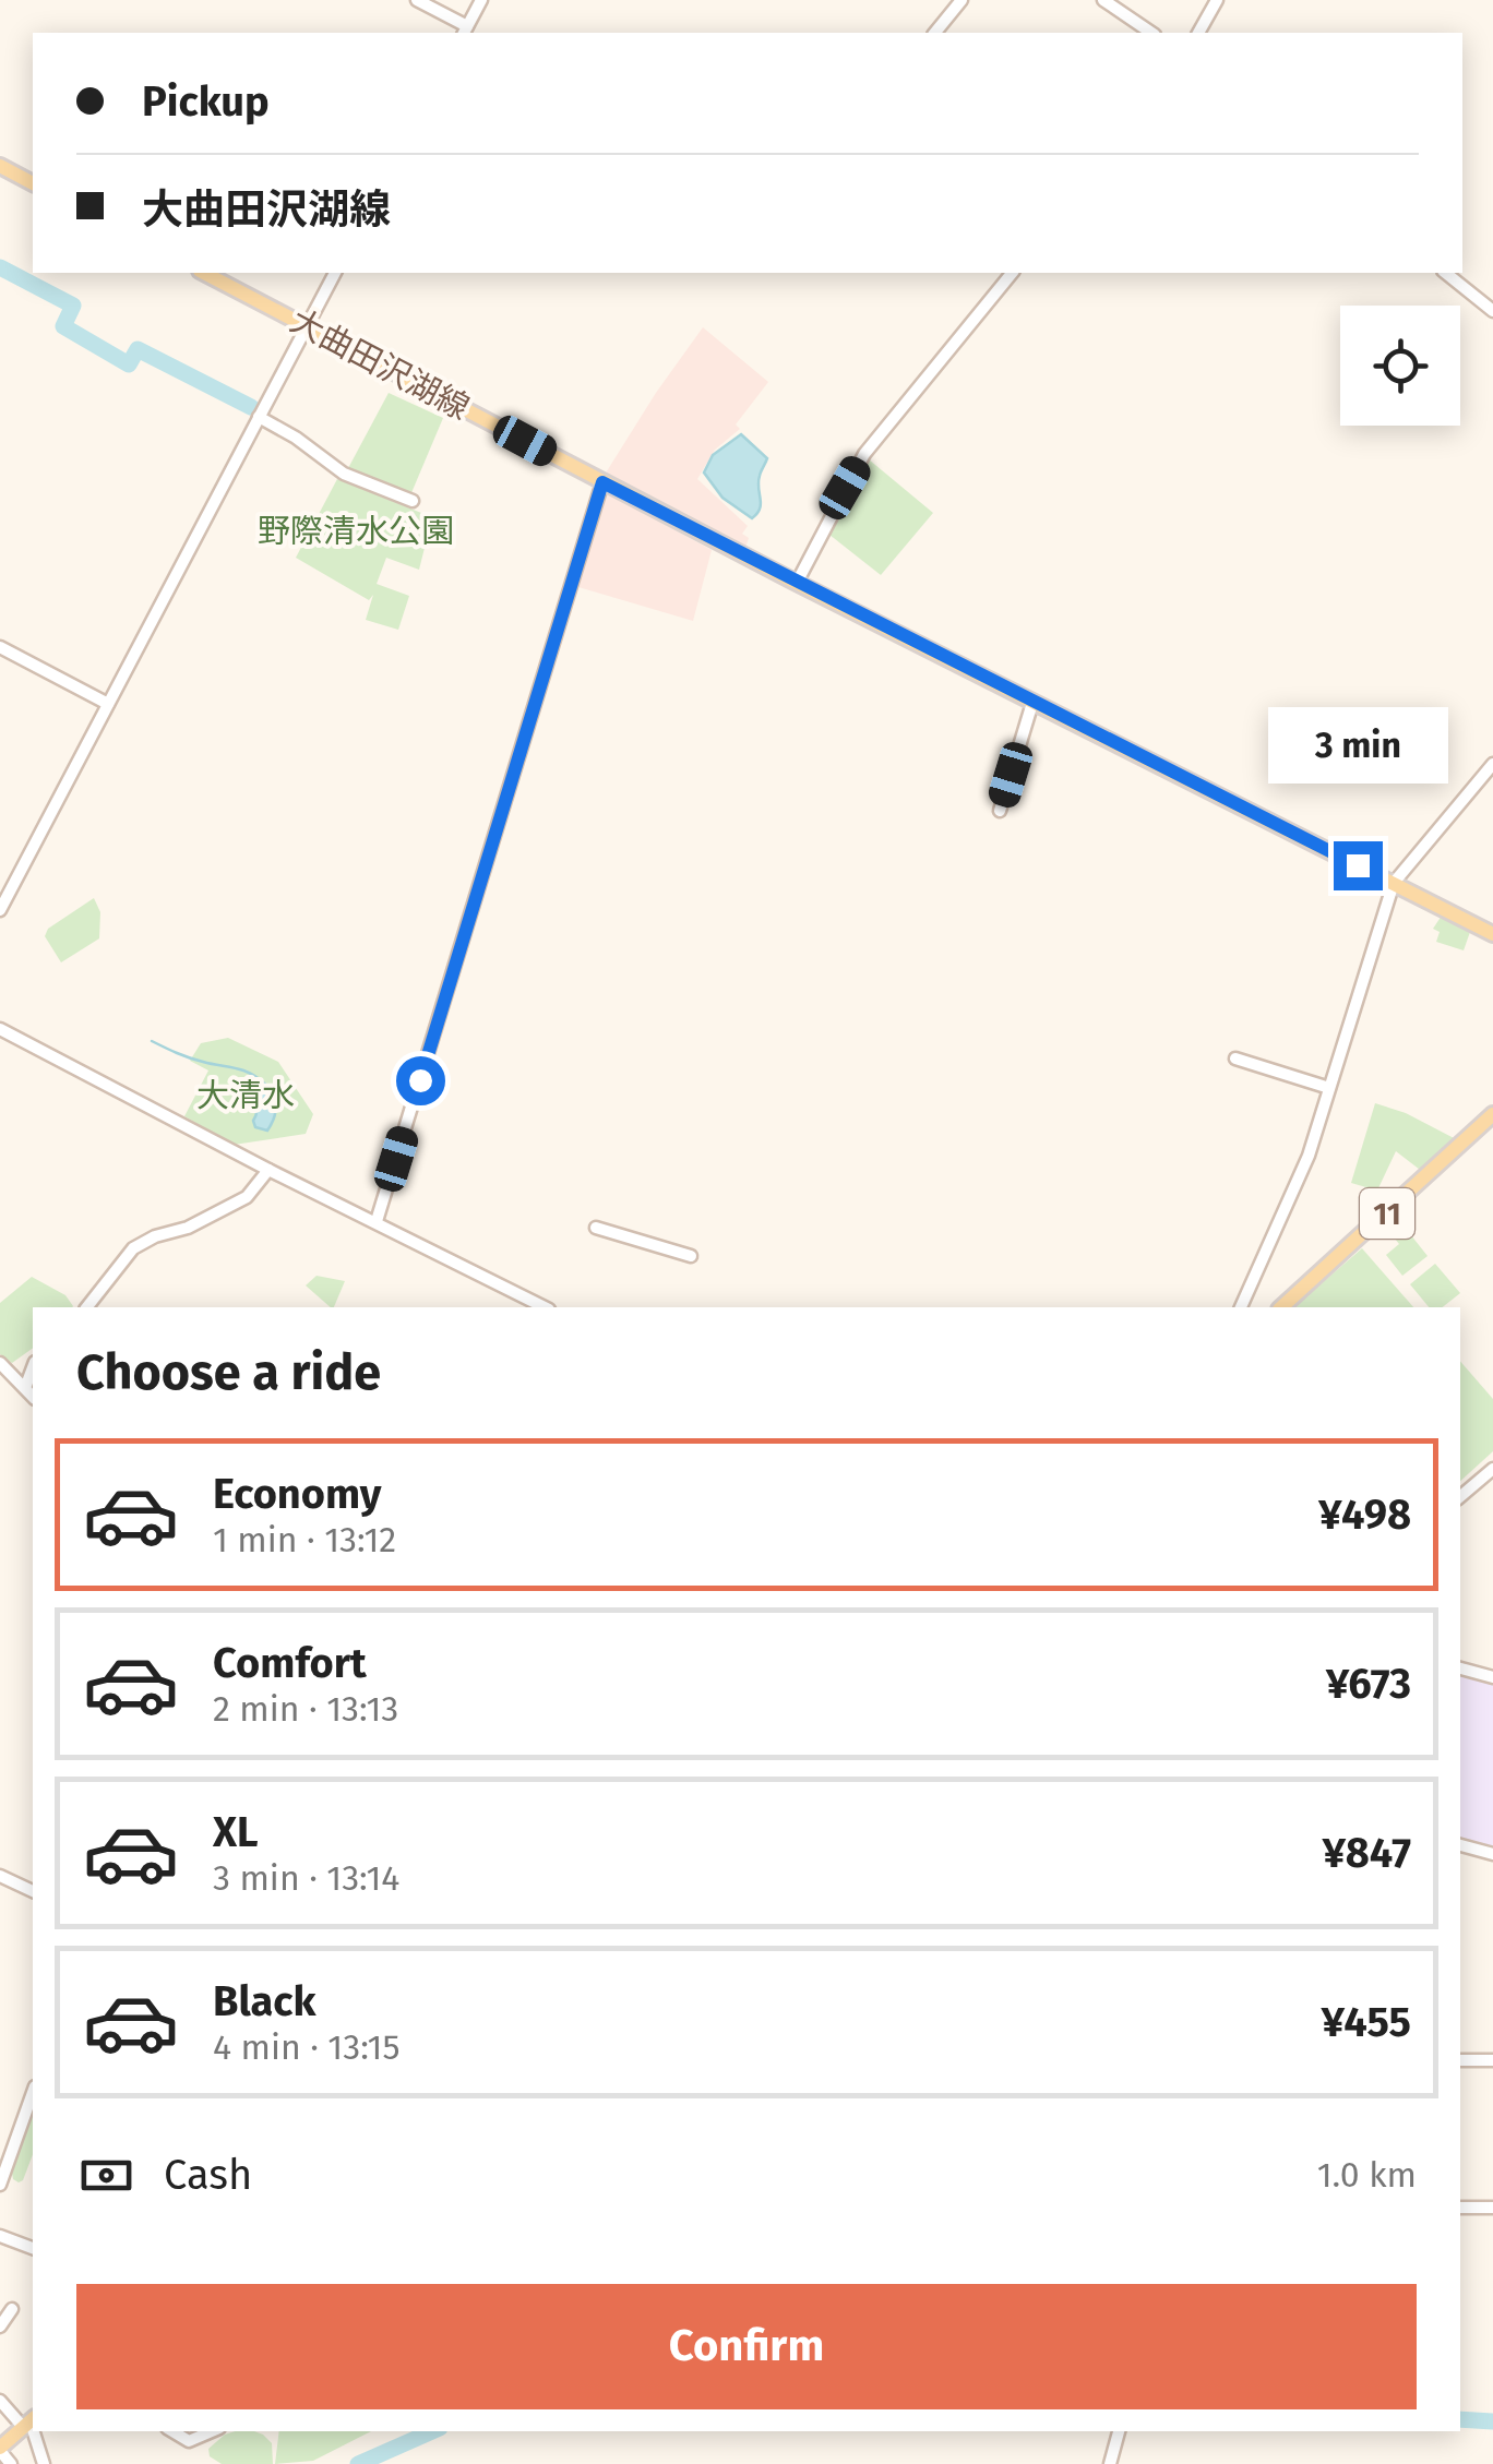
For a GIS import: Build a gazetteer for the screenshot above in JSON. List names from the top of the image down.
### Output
{
  "streets": {
    "main road": ["大曲田沢湖線", "11"]
  },
  "parks": ["野際清水公園", "大清水"],
  "page": {
    "banner": ["Pickup", "大曲田沢湖線"],
    "bubble": "3 min",
    "heading": "Choose a ride",
    "list": [
      {
        "name": "Economy",
        "note": "1 min · 13:12",
        "value": "¥498"
      },
      {
        "name": "Comfort",
        "note": "2 min · 13:13",
        "value": "¥673"
      },
      {
        "name": "XL",
        "note": "3 min · 13:14",
        "value": "¥847"
      },
      {
        "name": "Black",
        "note": "4 min · 13:15",
        "value": "¥455"
      }
    ],
    "pay": ["Cash", "1.0 km"],
    "buttons": "Confirm"
  }
}
